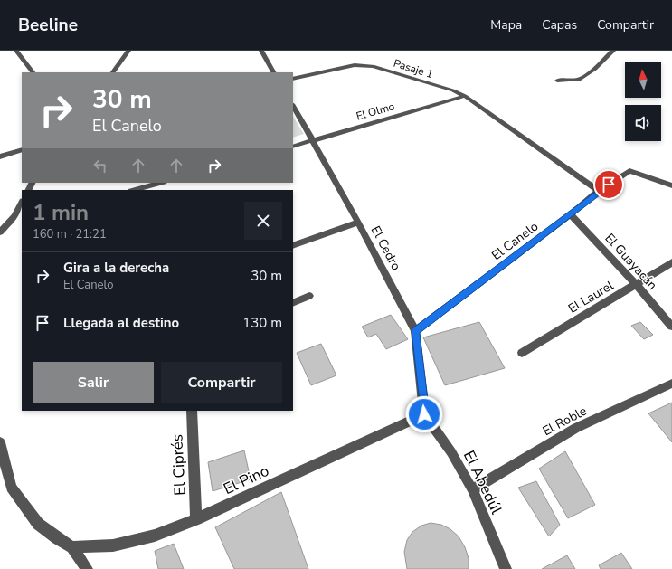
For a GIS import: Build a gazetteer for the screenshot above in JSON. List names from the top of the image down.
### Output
{
  "streets": {
    "street": [
      "Pasaje 1",
      "El Olmo",
      "El Canelo",
      "El Cedro",
      "El Guayacán",
      "El Laurel",
      "El Roble",
      "El Ciprés",
      "El Pino",
      "El Abedúl"
    ]
  },
  "crossings": [
    ["Pasaje 1", "El Olmo"],
    ["Pasaje 1", "El Canelo"],
    ["El Olmo", "El Cedro"],
    ["El Canelo", "El Cedro"],
    ["El Canelo", "El Guayacán"],
    ["El Cedro", "El Pino"],
    ["El Cedro", "El Abedúl"],
    ["El Guayacán", "El Laurel"],
    ["El Roble", "El Abedúl"],
    ["El Ciprés", "El Pino"],
    ["El Pino", "El Abedúl"]
  ],
  "north": "top",
  "page": {
    "header": "Beeline",
    "nav": ["Mapa", "Capas", "Compartir"],
    "turn": ["30 m", "El Canelo"],
    "heading": ["1 min", "160 m · 21:21"],
    "list": [
      {
        "name": "Gira a la derecha",
        "note": "El Canelo",
        "value": "30 m"
      },
      {
        "name": "Llegada al destino",
        "value": "130 m"
      }
    ],
    "buttons": ["Salir", "Compartir"]
  }
}
